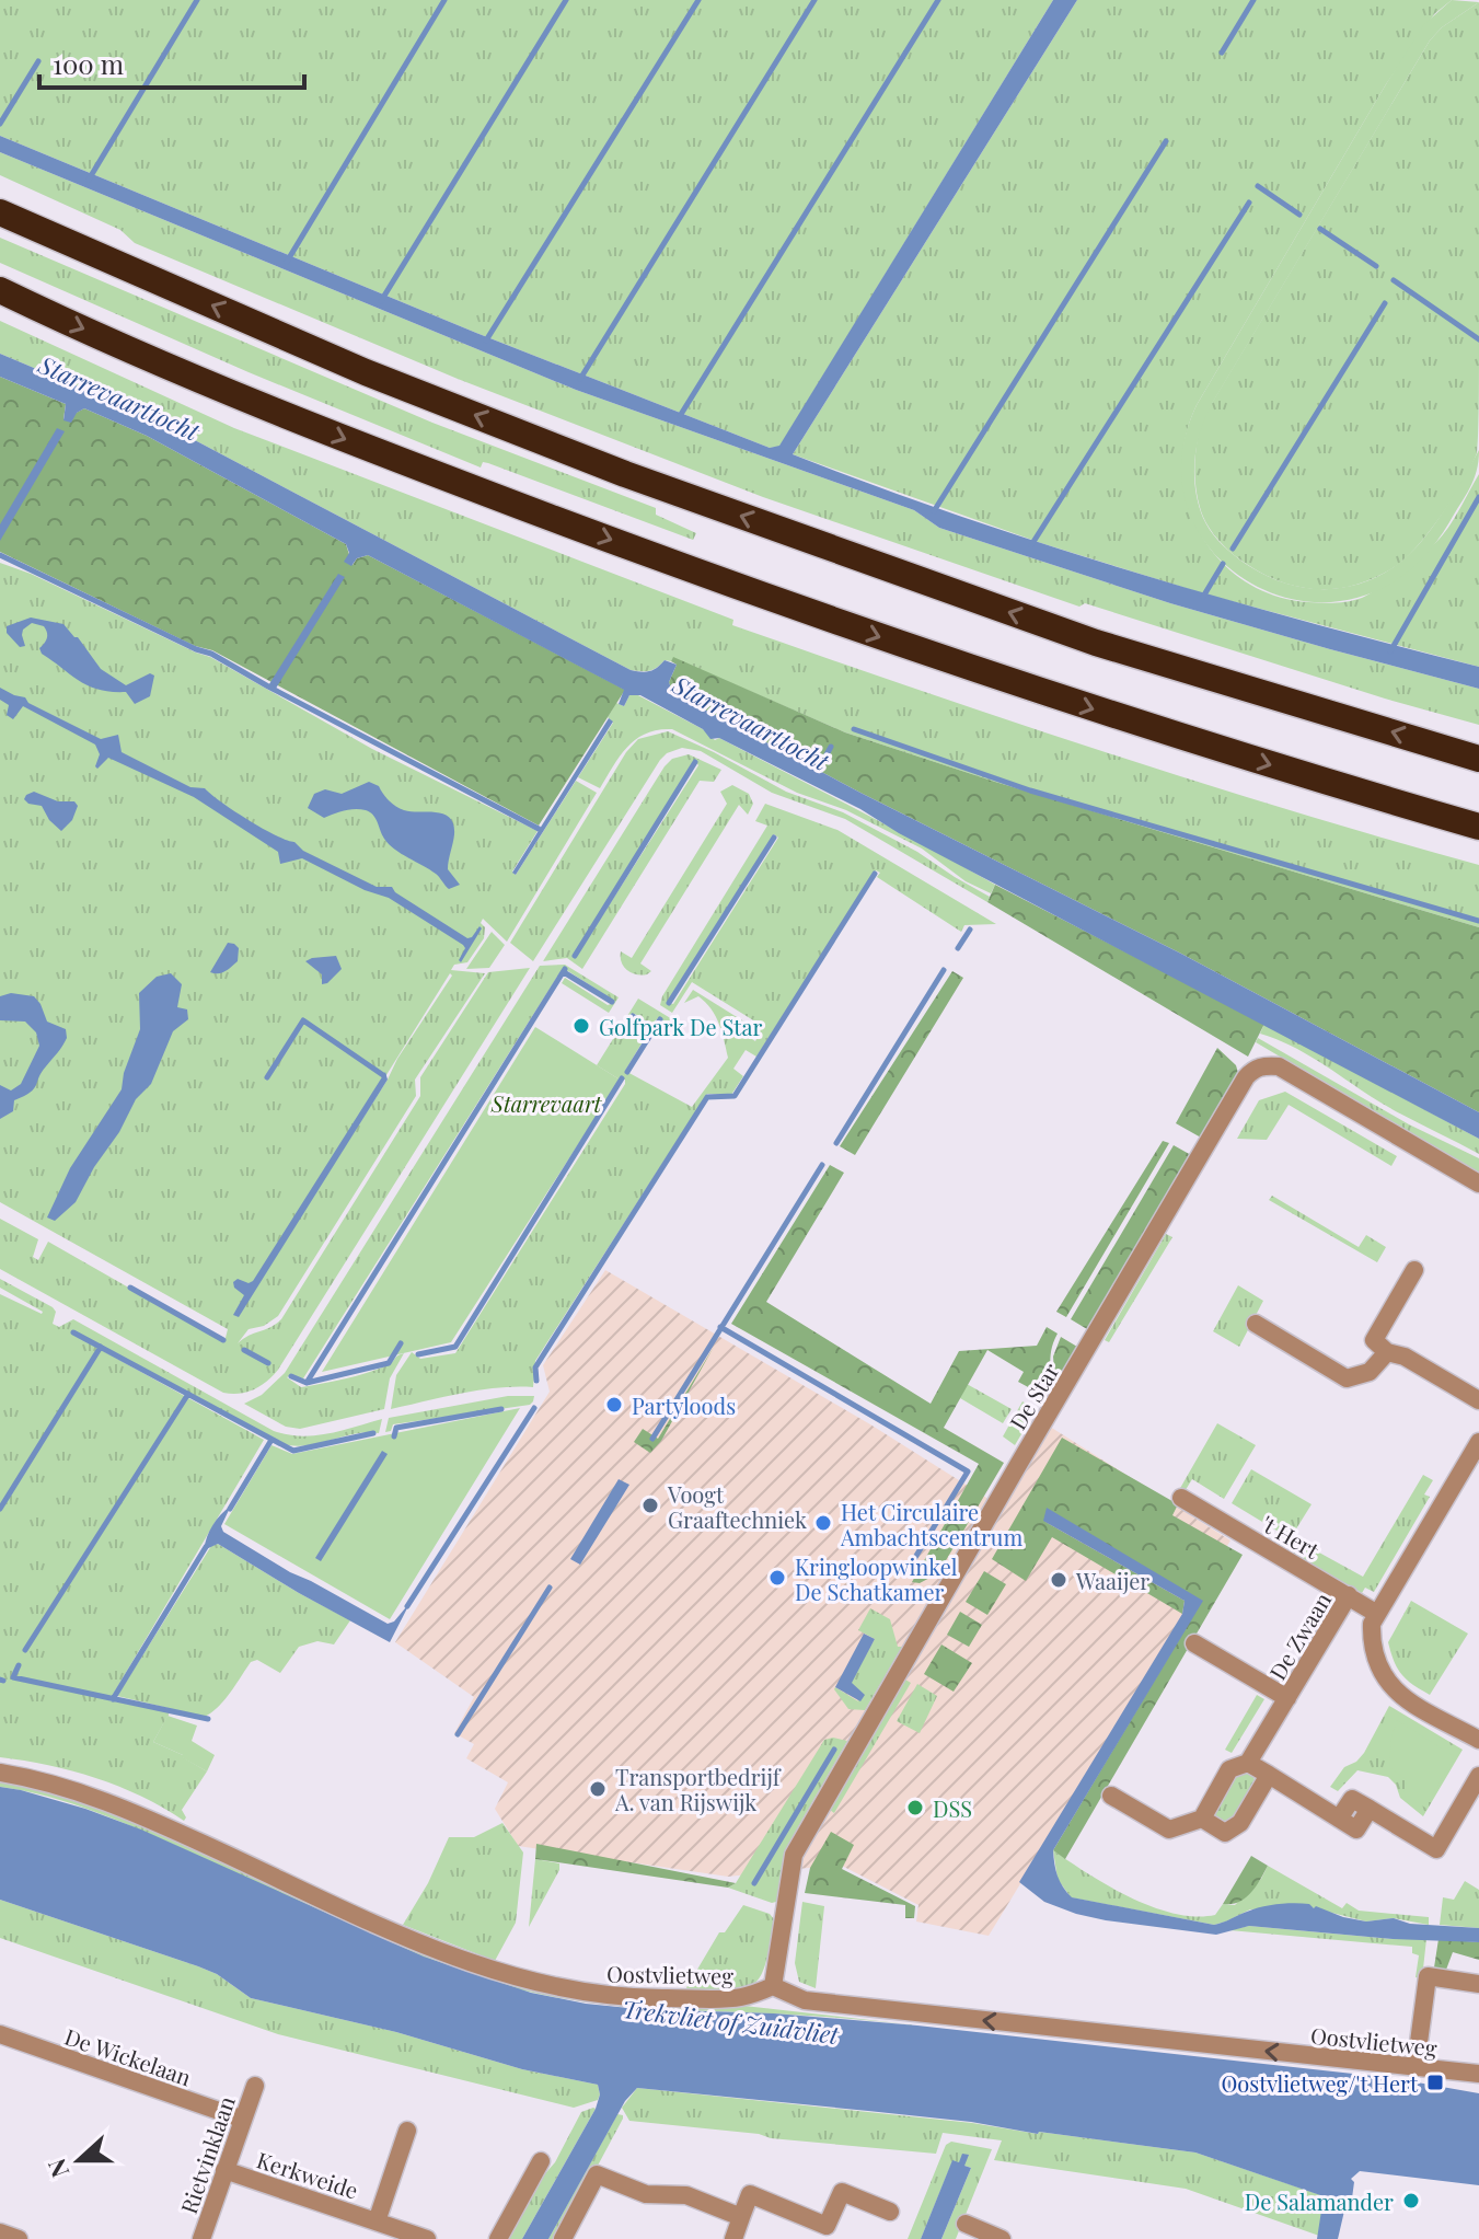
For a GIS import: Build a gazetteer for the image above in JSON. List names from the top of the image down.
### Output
{
  "streets": {
    "street": [
      "De Star",
      "'t Hert",
      "De Zwaan",
      "Oostvlietweg",
      "De Wickelaan",
      "Rietvinklaan",
      "Kerkweide"
    ]
  },
  "crossings": [
    ["De Star", "Oostvlietweg"],
    ["'t Hert", "De Zwaan"],
    ["De Wickelaan", "Rietvinklaan"],
    ["Rietvinklaan", "Kerkweide"]
  ],
  "one_way": ["Oostvlietweg"],
  "water": ["Starrevaarttocht", "Trekvliet of Zuidvliet"],
  "parks": ["Starrevaart"],
  "places": {
    "other": [
      "Golfpark De Star",
      "Partyloods",
      "Voogt Graaftechniek",
      "Het Circulaire Ambachtscentrum",
      "Kringloopwinkel De Schatkamer",
      "Waaijer",
      "Transportbedrijf A. van Rijswijk",
      "DSS",
      "De Salamander"
    ],
    "transit": ["Oostvlietweg/'t Hert"]
  },
  "scale_bar": "100 m",
  "north": "left"
}
